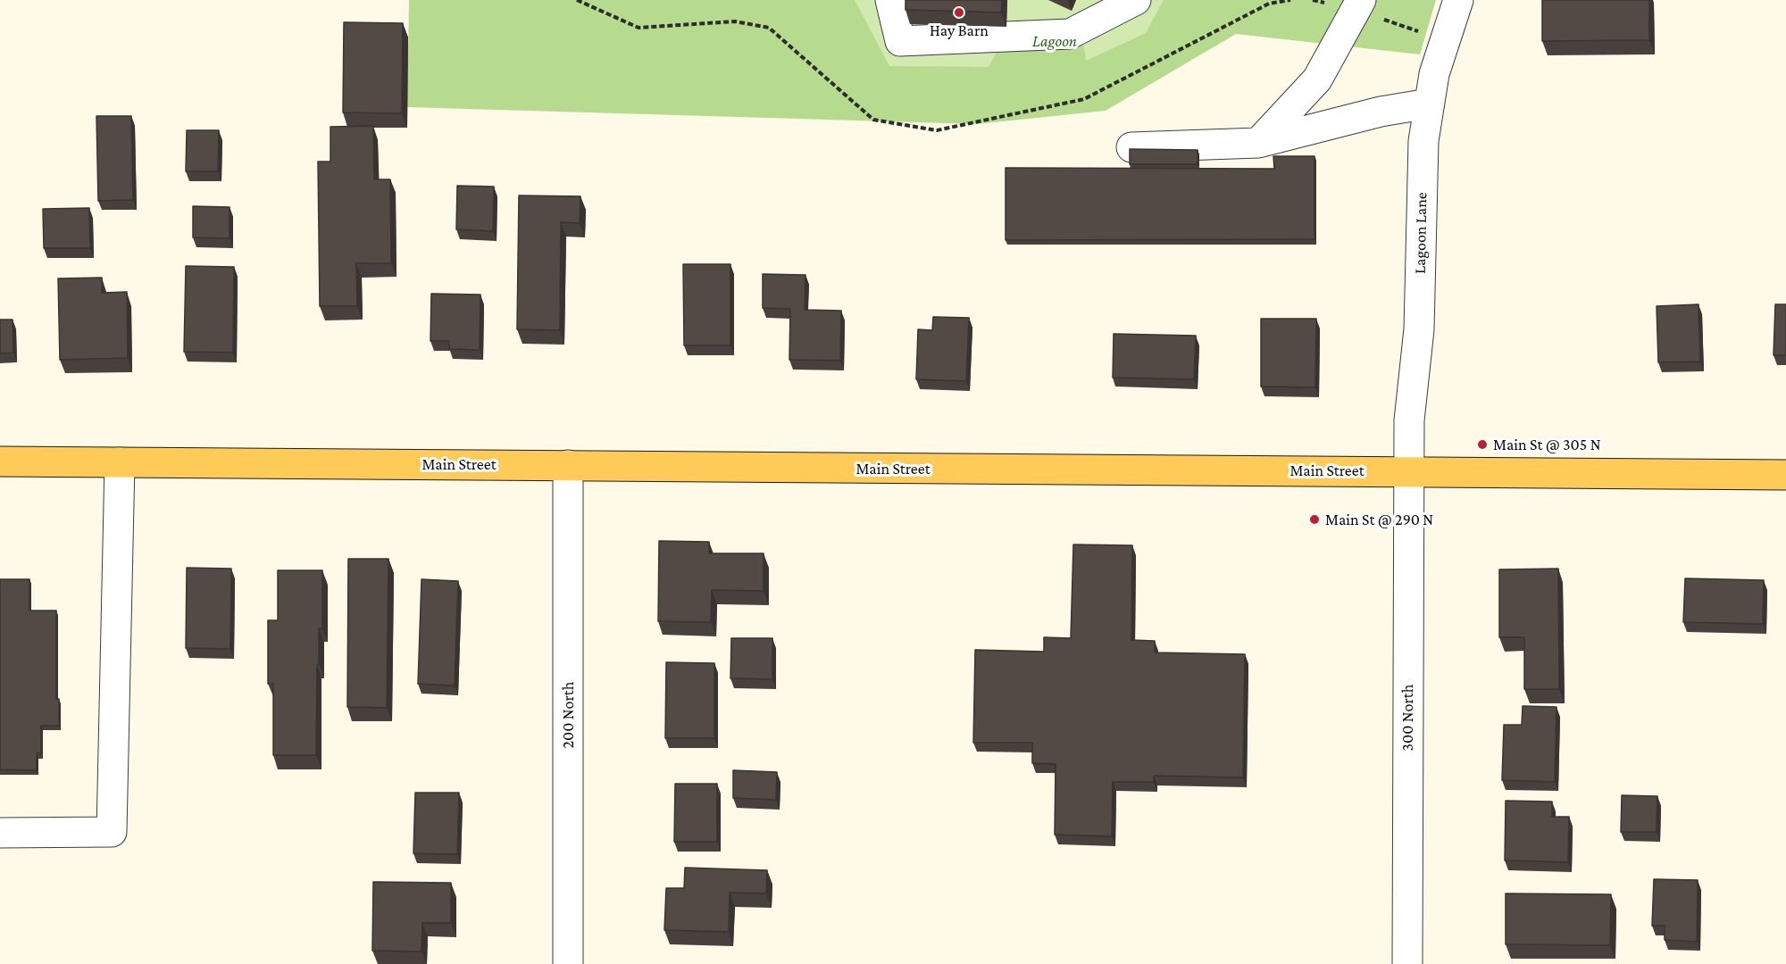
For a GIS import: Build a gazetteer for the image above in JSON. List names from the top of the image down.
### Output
{
  "streets": {
    "main road": ["Main Street"],
    "street": ["Lagoon Lane", "200 North", "300 North"]
  },
  "crossings": [
    ["Lagoon Lane", "Main Street"],
    ["Lagoon Lane", "300 North"],
    ["Main Street", "200 North"],
    ["Main Street", "300 North"]
  ],
  "parks": ["Lagoon"],
  "places": ["Hay Barn", "Main St @ 305 N", "Main St @ 290 N"]
}
